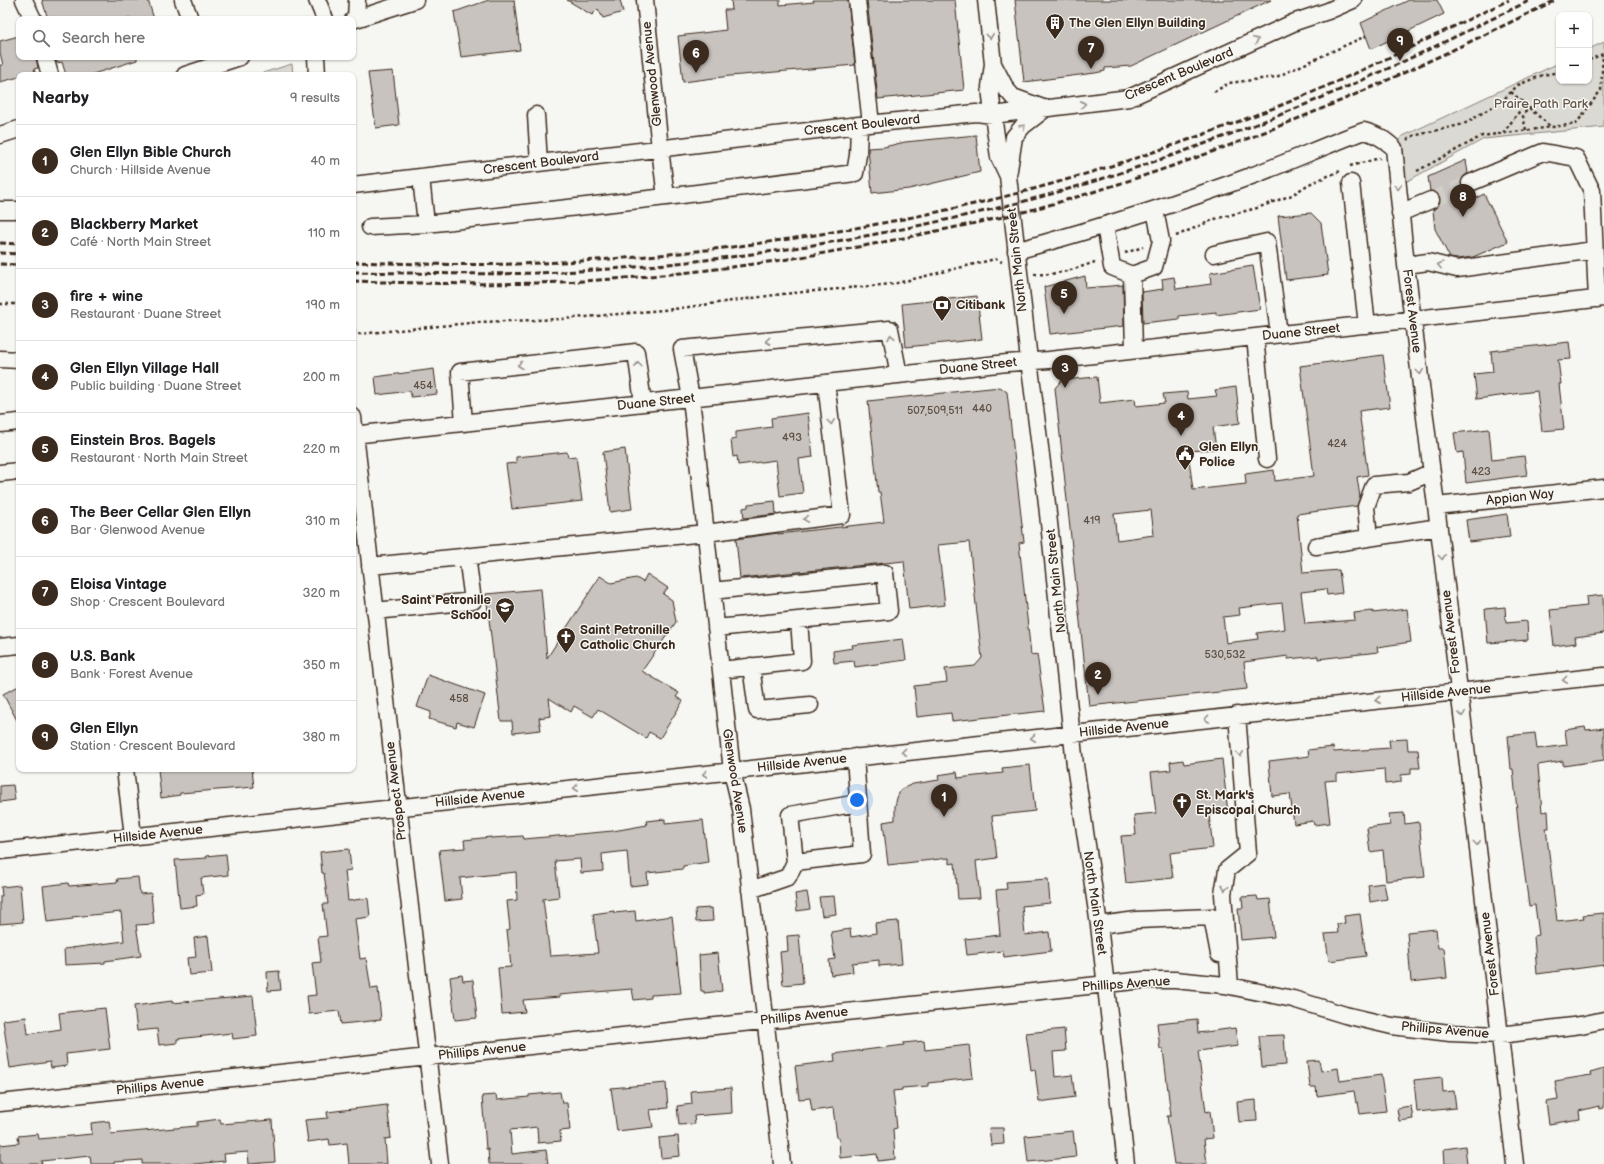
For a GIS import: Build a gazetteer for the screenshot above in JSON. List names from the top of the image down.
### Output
{
  "streets": {
    "street": [
      "Glenwood Avenue",
      "Crescent Boulevard",
      "North Main Street",
      "Forest Avenue",
      "Duane Street",
      "Appian Way",
      "Hillside Avenue",
      "Prospect Avenue",
      "Phillips Avenue"
    ]
  },
  "crossings": [
    ["Glenwood Avenue", "Crescent Boulevard"],
    ["Glenwood Avenue", "Duane Street"],
    ["Glenwood Avenue", "Hillside Avenue"],
    ["Glenwood Avenue", "Phillips Avenue"],
    ["Crescent Boulevard", "North Main Street"],
    ["North Main Street", "Duane Street"],
    ["North Main Street", "Hillside Avenue"],
    ["North Main Street", "Phillips Avenue"],
    ["Forest Avenue", "Duane Street"],
    ["Forest Avenue", "Appian Way"],
    ["Forest Avenue", "Hillside Avenue"],
    ["Forest Avenue", "Phillips Avenue"],
    ["Hillside Avenue", "Prospect Avenue"],
    ["Prospect Avenue", "Phillips Avenue"]
  ],
  "one_way": ["Forest Avenue", "Hillside Avenue"],
  "parks": ["Praire Path Park"],
  "places": {
    "building": ["The Glen Ellyn Building"],
    "bank": ["Citibank"],
    "public building": ["Glen Ellyn Police"],
    "school or university": ["Saint Petronille School"],
    "church": ["Saint Petronille Catholic Church", "St. Mark's Episcopal Church"]
  },
  "house_numbers": [
    "454",
    "440",
    "507,509,511",
    "493",
    "424",
    "423",
    "419",
    "530,532",
    "458"
  ],
  "page": {
    "map_buttons": ["+", "−"],
    "search": "Search here",
    "pins": [
      "9",
      "7",
      "6",
      "8",
      "5",
      "3",
      "4",
      "2",
      "1"
    ],
    "heading": ["Nearby", "9 results"],
    "list": [
      {
        "mark": "1",
        "name": "Glen Ellyn Bible Church",
        "note": "Church · Hillside Avenue",
        "value": "40 m"
      },
      {
        "mark": "2",
        "name": "Blackberry Market",
        "note": "Café · North Main Street",
        "value": "110 m"
      },
      {
        "mark": "3",
        "name": "fire + wine",
        "note": "Restaurant · Duane Street",
        "value": "190 m"
      },
      {
        "mark": "4",
        "name": "Glen Ellyn Village Hall",
        "note": "Public building · Duane Street",
        "value": "200 m"
      },
      {
        "mark": "5",
        "name": "Einstein Bros. Bagels",
        "note": "Restaurant · North Main Street",
        "value": "220 m"
      },
      {
        "mark": "6",
        "name": "The Beer Cellar Glen Ellyn",
        "note": "Bar · Glenwood Avenue",
        "value": "310 m"
      },
      {
        "mark": "7",
        "name": "Eloisa Vintage",
        "note": "Shop · Crescent Boulevard",
        "value": "320 m"
      },
      {
        "mark": "8",
        "name": "U.S. Bank",
        "note": "Bank · Forest Avenue",
        "value": "350 m"
      },
      {
        "mark": "9",
        "name": "Glen Ellyn",
        "note": "Station · Crescent Boulevard",
        "value": "380 m"
      }
    ]
  }
}
